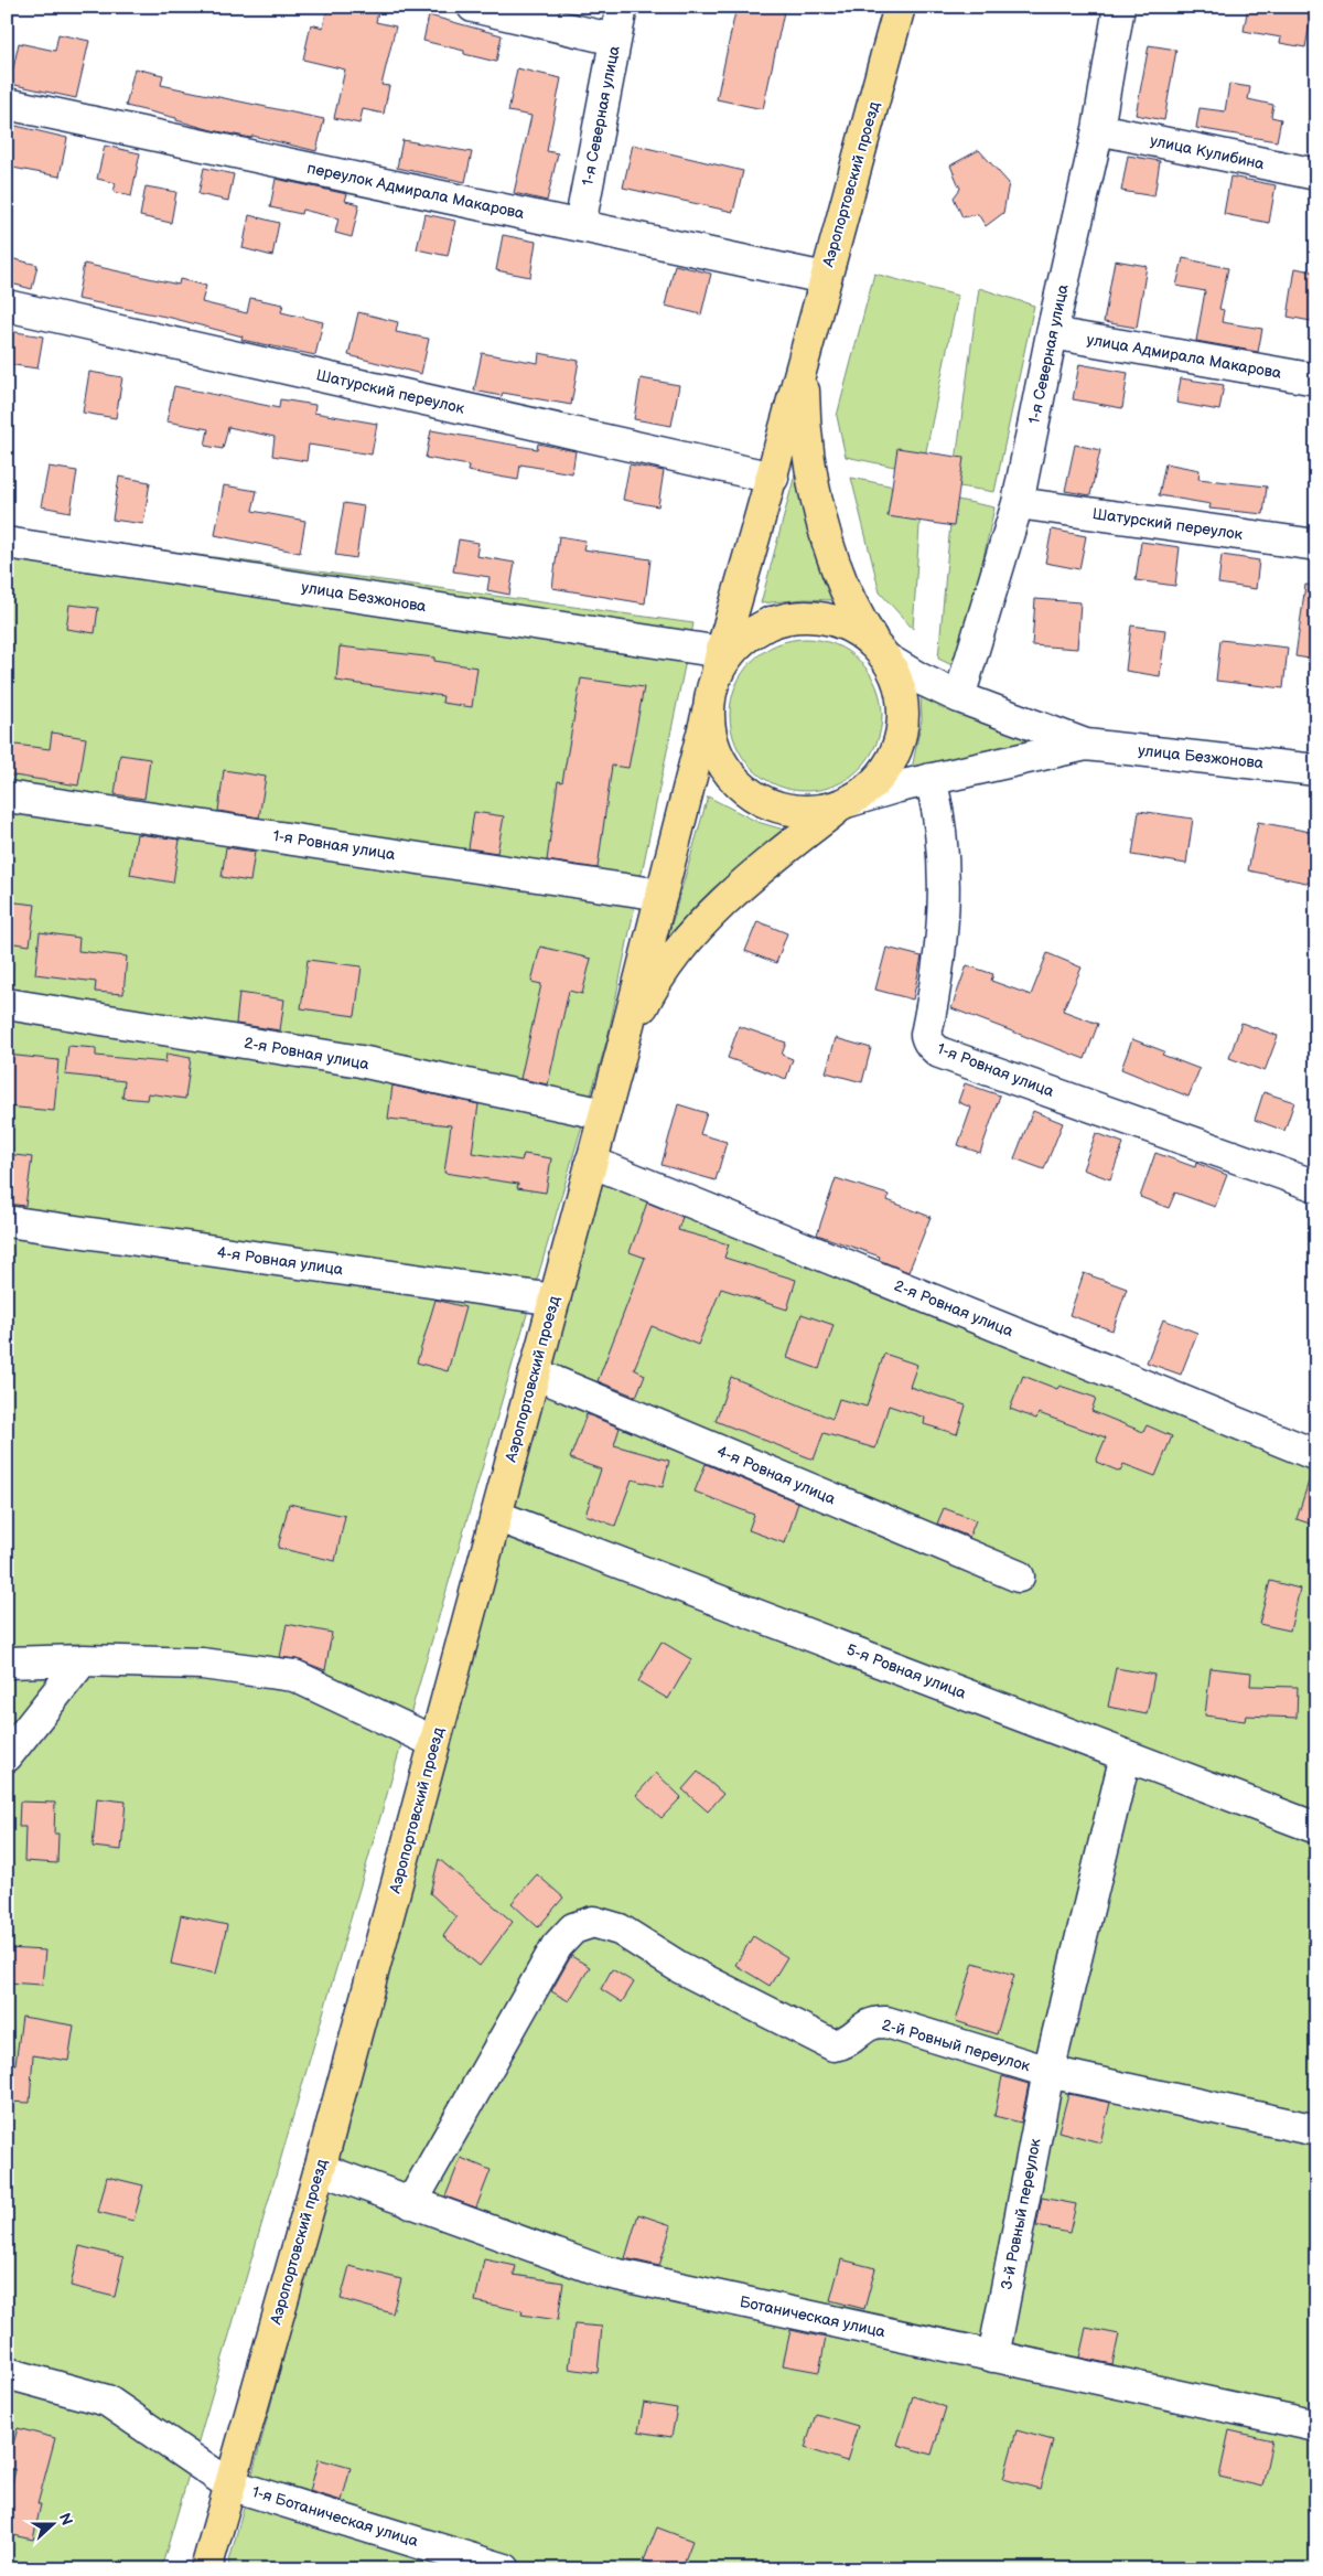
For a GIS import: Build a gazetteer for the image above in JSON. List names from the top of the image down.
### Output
{
  "streets": {
    "main road": ["Аэропортовский проезд"],
    "street": [
      "1-я Северная улица",
      "улица Кулибина",
      "переулок Адмирала Макарова",
      "улица Адмирала Макарова",
      "Шатурский переулок",
      "улица Безжонова",
      "1-я Ровная улица",
      "2-я Ровная улица",
      "4-я Ровная улица",
      "5-я Ровная улица",
      "2-й Ровный переулок",
      "3-й Ровный переулок",
      "Ботаническая улица",
      "1-я Ботаническая улица"
    ]
  },
  "crossings": [
    ["1-я Северная улица", "улица Кулибина"],
    ["1-я Северная улица", "переулок Адмирала Макарова"],
    ["1-я Северная улица", "улица Адмирала Макарова"],
    ["1-я Северная улица", "Шатурский переулок"],
    ["Аэропортовский проезд", "переулок Адмирала Макарова"],
    ["Аэропортовский проезд", "2-я Ровная улица"],
    ["Аэропортовский проезд", "4-я Ровная улица"],
    ["Аэропортовский проезд", "5-я Ровная улица"],
    ["Аэропортовский проезд", "Ботаническая улица"],
    ["Аэропортовский проезд", "1-я Ботаническая улица"],
    ["5-я Ровная улица", "3-й Ровный переулок"],
    ["2-й Ровный переулок", "3-й Ровный переулок"],
    ["2-й Ровный переулок", "Ботаническая улица"],
    ["3-й Ровный переулок", "Ботаническая улица"]
  ],
  "north": "right"
}
